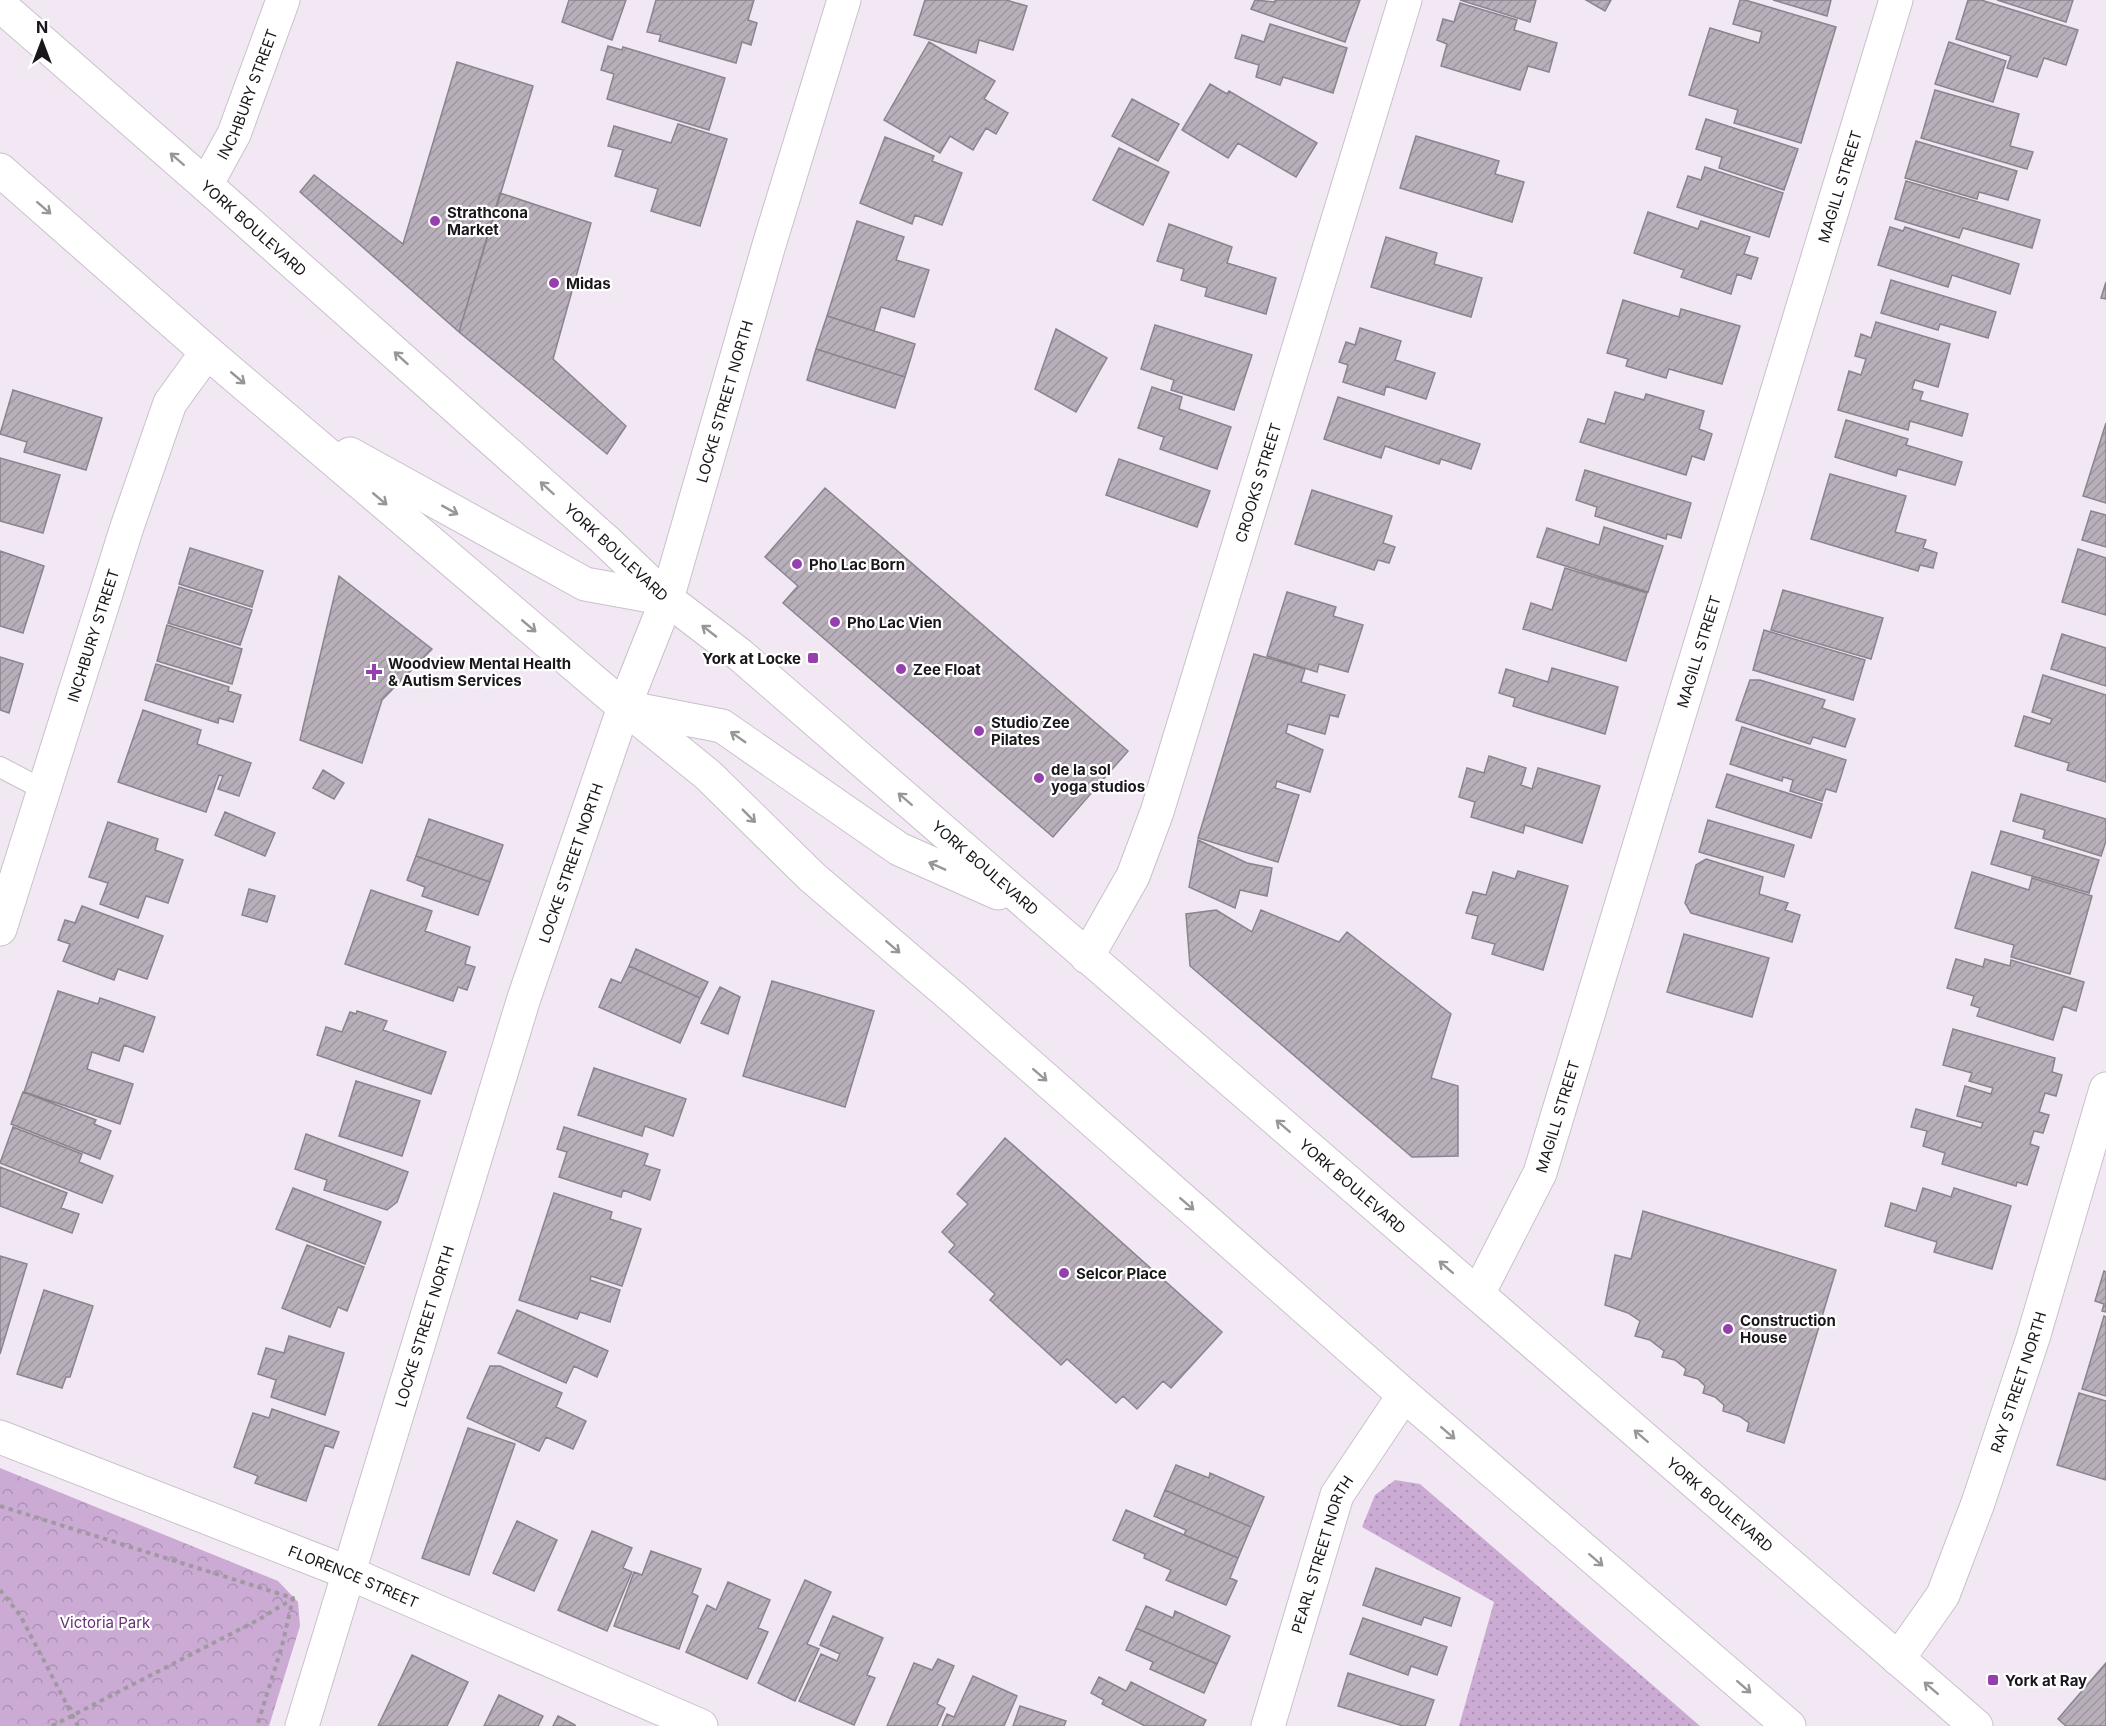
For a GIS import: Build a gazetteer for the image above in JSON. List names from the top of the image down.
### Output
{
  "streets": {
    "street": [
      "INCHBURY STREET",
      "MAGILL STREET",
      "YORK BOULEVARD",
      "LOCKE STREET NORTH",
      "CROOKS STREET",
      "RAY STREET NORTH",
      "PEARL STREET NORTH",
      "FLORENCE STREET"
    ]
  },
  "crossings": [
    ["INCHBURY STREET", "YORK BOULEVARD"],
    ["MAGILL STREET", "YORK BOULEVARD"],
    ["YORK BOULEVARD", "LOCKE STREET NORTH"],
    ["YORK BOULEVARD", "CROOKS STREET"],
    ["YORK BOULEVARD", "RAY STREET NORTH"],
    ["LOCKE STREET NORTH", "FLORENCE STREET"]
  ],
  "parks": ["Victoria Park"],
  "places": {
    "other": [
      "Strathcona Market",
      "Midas",
      "Pho Lac Born",
      "Pho Lac Vien",
      "Zee Float",
      "Studio Zee Pilates",
      "de la sol yoga studios",
      "Selcor Place",
      "Construction House"
    ],
    "transit": ["York at Locke", "York at Ray"],
    "health": ["Woodview Mental Health & Autism Services"]
  },
  "north": "top"
}
